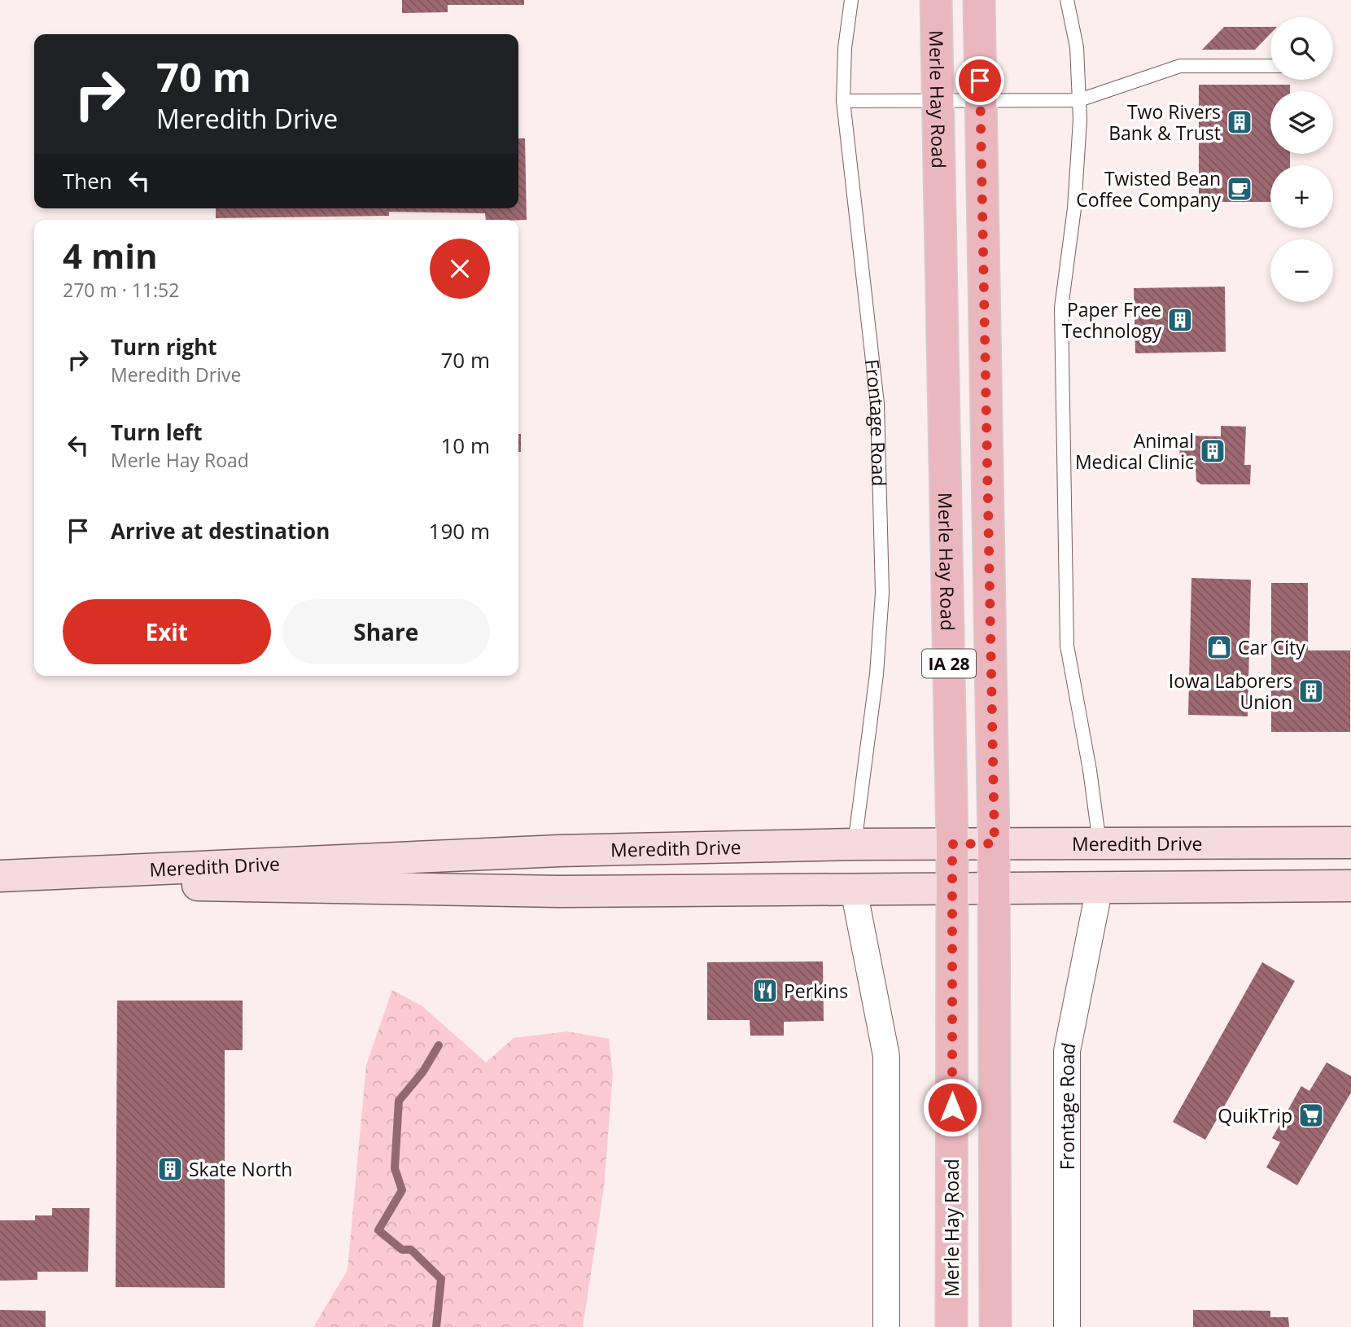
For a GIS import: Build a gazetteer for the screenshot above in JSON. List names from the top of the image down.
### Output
{
  "streets": {
    "main road": ["Merle Hay Road", "IA 28", "Meredith Drive"],
    "street": ["Frontage Road"]
  },
  "crossings": [
    ["Merle Hay Road", "Meredith Drive"],
    ["Frontage Road", "Meredith Drive"],
    ["IA 28", "Meredith Drive"]
  ],
  "places": {
    "building": [
      "Two Rivers Bank & Trust",
      "Paper Free Technology",
      "Animal Medical Clinic",
      "Iowa Laborers Union",
      "Skate North"
    ],
    "cafe": ["Twisted Bean Coffee Company"],
    "shop": ["Car City"],
    "restaurant": ["Perkins"],
    "supermarket": ["QuikTrip"]
  },
  "page": {
    "map_buttons": ["+", "−"],
    "turn": ["70 m", "Meredith Drive"],
    "then": "Then",
    "heading": ["4 min", "270 m · 11:52"],
    "list": [
      {
        "name": "Turn right",
        "note": "Meredith Drive",
        "value": "70 m"
      },
      {
        "name": "Turn left",
        "note": "Merle Hay Road",
        "value": "10 m"
      },
      {
        "name": "Arrive at destination",
        "value": "190 m"
      }
    ],
    "buttons": ["Exit", "Share"]
  }
}
